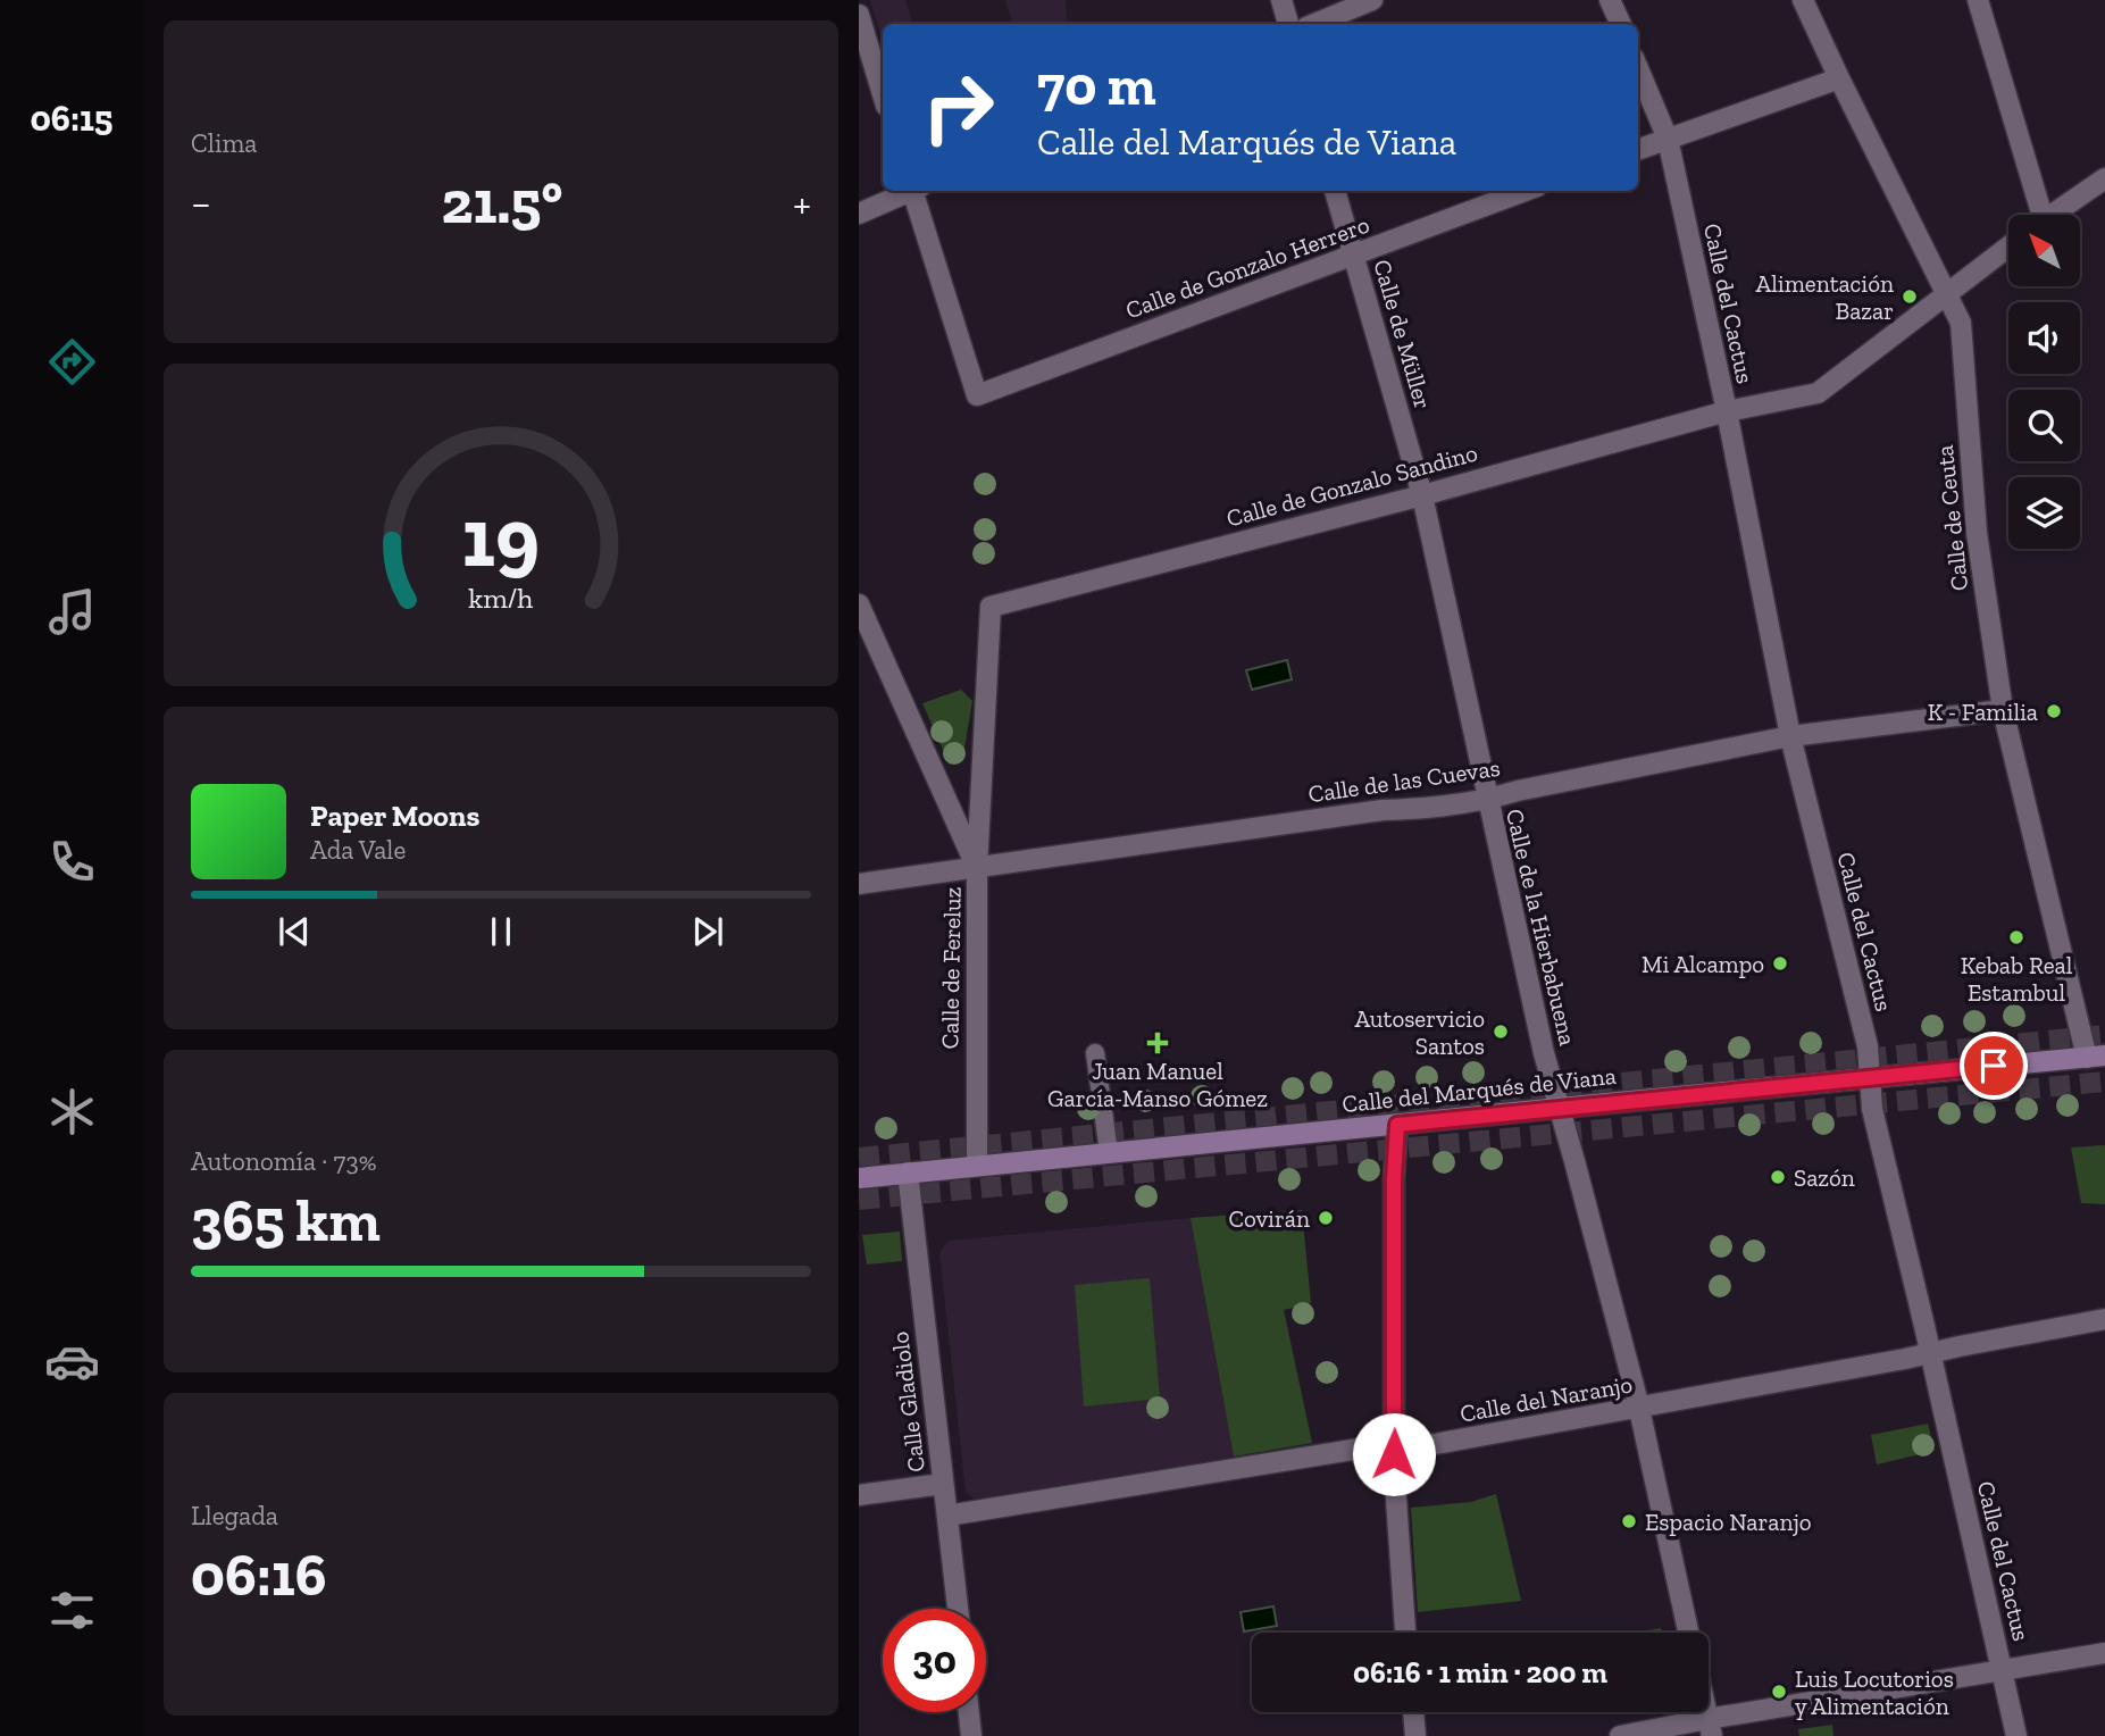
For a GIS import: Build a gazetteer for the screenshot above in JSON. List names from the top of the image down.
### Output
{
  "streets": {
    "street": [
      "Calle de Gonzalo Herrero",
      "Calle del Cactus",
      "Calle de Müller",
      "Calle de Gonzalo Sandino",
      "Calle de Ceuta",
      "Calle de las Cuevas",
      "Calle de la Hierbabuena",
      "Calle de Fereluz",
      "Calle del Marqués de Viana",
      "Calle del Naranjo",
      "Calle Gladiolo"
    ]
  },
  "crossings": [
    ["Calle de Gonzalo Herrero", "Calle de Müller"],
    ["Calle del Cactus", "Calle de Gonzalo Sandino"],
    ["Calle del Cactus", "Calle de las Cuevas"],
    ["Calle del Cactus", "Calle del Marqués de Viana"],
    ["Calle del Cactus", "Calle del Naranjo"],
    ["Calle de Müller", "Calle de Gonzalo Sandino"],
    ["Calle de Müller", "Calle de la Hierbabuena"],
    ["Calle de Gonzalo Sandino", "Calle de Ceuta"],
    ["Calle de Gonzalo Sandino", "Calle de las Cuevas"],
    ["Calle de Gonzalo Sandino", "Calle de la Hierbabuena"],
    ["Calle de Gonzalo Sandino", "Calle de Fereluz"],
    ["Calle de Ceuta", "Calle de las Cuevas"],
    ["Calle de Ceuta", "Calle del Marqués de Viana"],
    ["Calle de las Cuevas", "Calle de la Hierbabuena"],
    ["Calle de las Cuevas", "Calle de Fereluz"],
    ["Calle de la Hierbabuena", "Calle del Marqués de Viana"],
    ["Calle de la Hierbabuena", "Calle del Naranjo"],
    ["Calle de Fereluz", "Calle del Marqués de Viana"],
    ["Calle del Marqués de Viana", "Calle Gladiolo"],
    ["Calle del Naranjo", "Calle Gladiolo"]
  ],
  "places": {
    "other": [
      "Alimentación Bazar",
      "K - Familia",
      "Kebab Real Estambul",
      "Mi Alcampo",
      "Autoservicio Santos",
      "Sazón",
      "Covirán",
      "Espacio Naranjo",
      "Luis Locutorios y Alimentación"
    ],
    "health": ["Juan Manuel García-Manso Gómez"]
  },
  "north": "top left",
  "page": {
    "tabs": "06:15",
    "tile": [
      "Clima",
      ["Autonomía · 73%", "365 km"],
      ["Llegada", "06:16"]
    ],
    "turn": ["70 m", "Calle del Marqués de Viana"],
    "heat": ["−", "21.5°", "+"],
    "song": ["Paper Moons", "Ada Vale"],
    "limit": "30",
    "trip": "06:16 · 1 min · 200 m",
    "gauge": ["19", "km/h"]
  }
}
